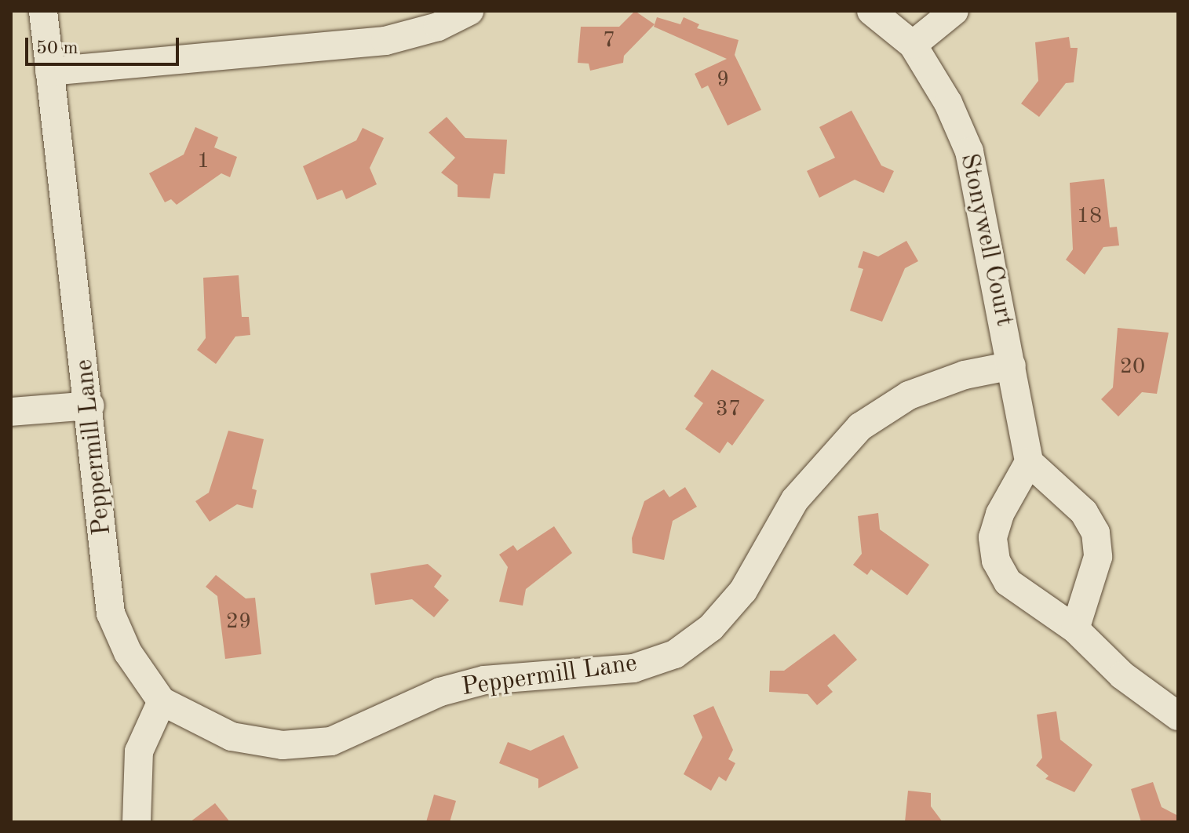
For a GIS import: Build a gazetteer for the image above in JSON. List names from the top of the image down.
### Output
{
  "streets": {
    "street": ["Stonywell Court", "Peppermill Lane"]
  },
  "crossings": [
    ["Stonywell Court", "Peppermill Lane"]
  ],
  "house_numbers": [
    "7",
    "9",
    "1",
    "18",
    "20",
    "37",
    "29"
  ],
  "scale_bar": "50 m"
}
